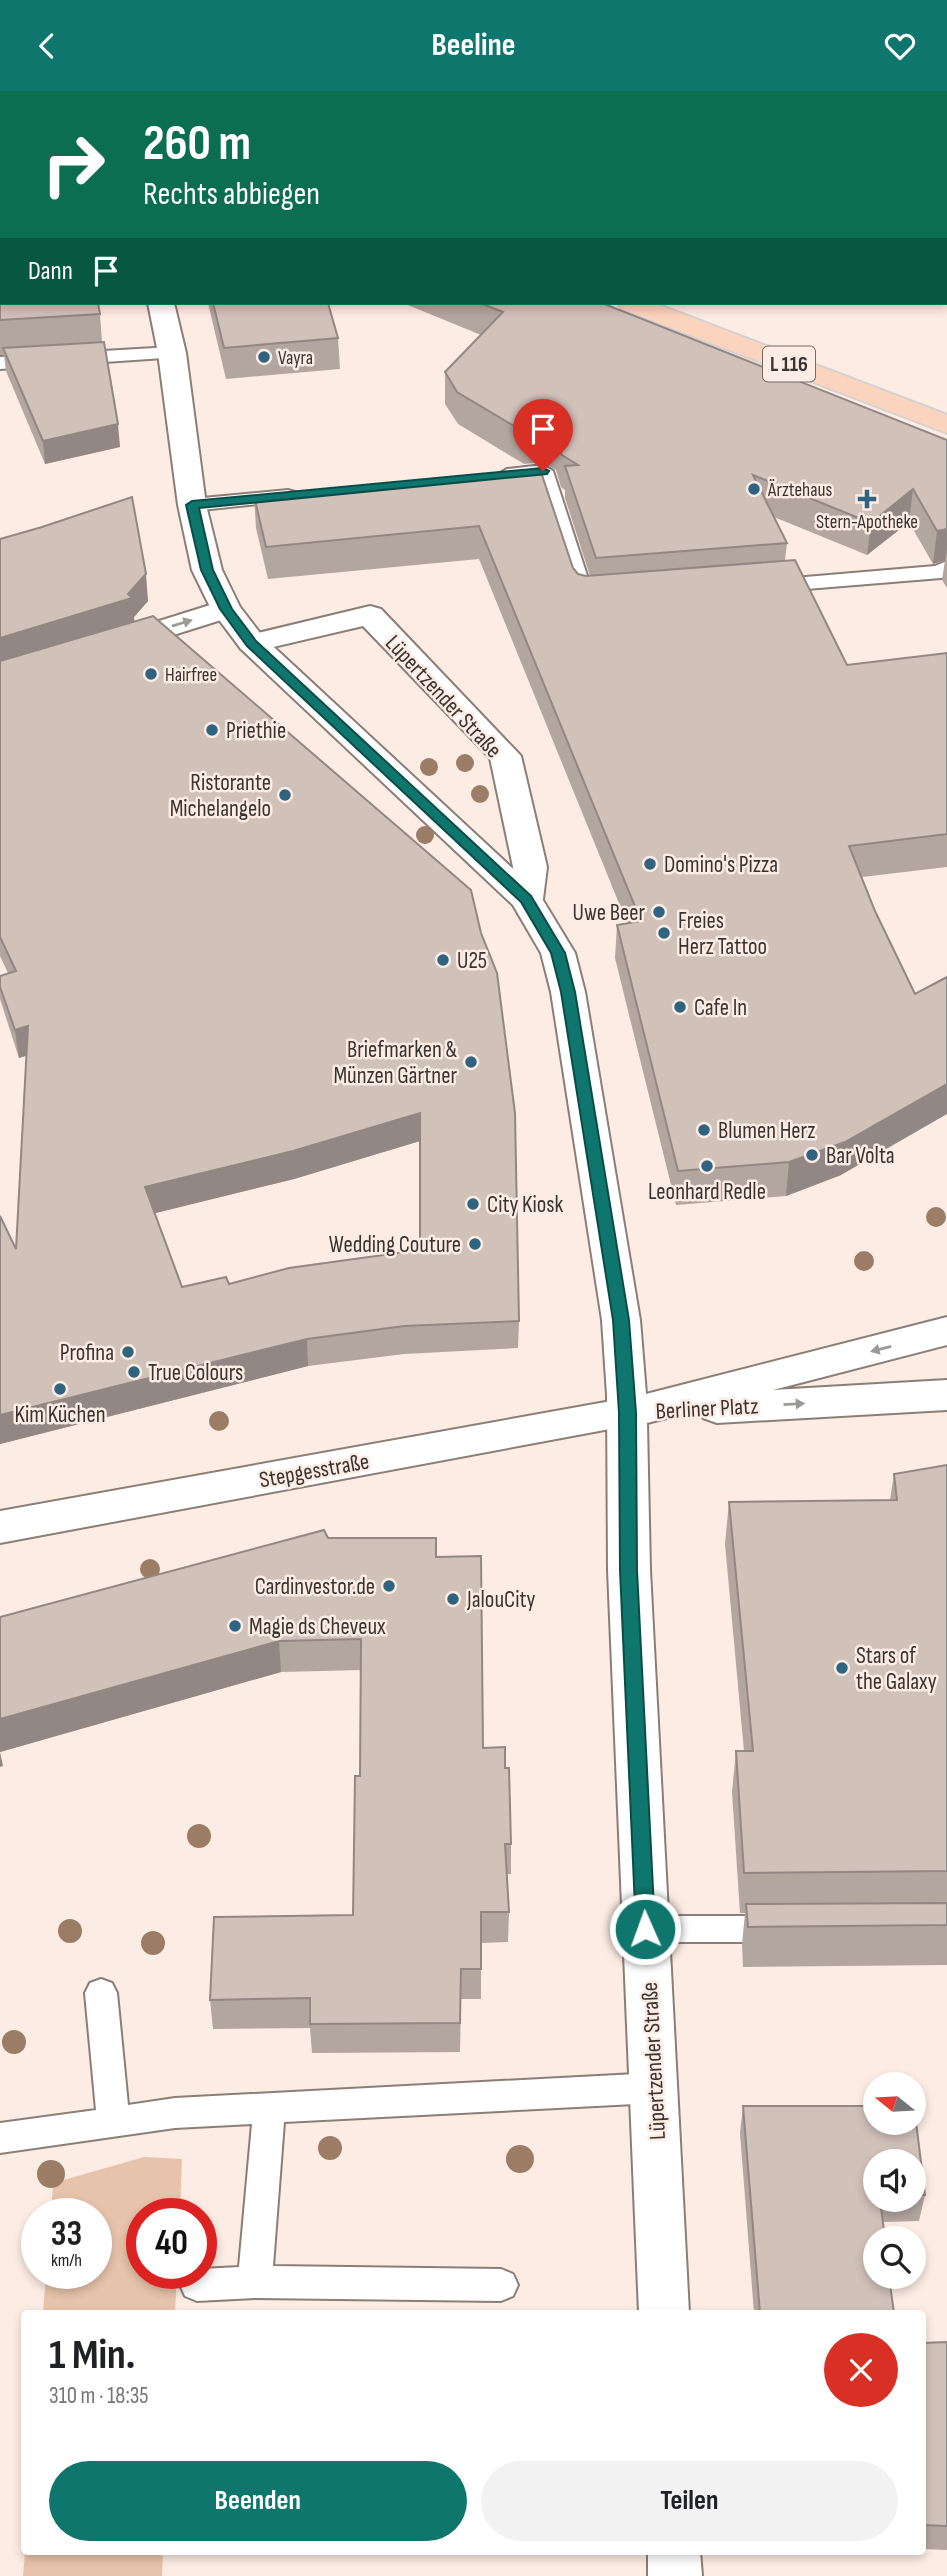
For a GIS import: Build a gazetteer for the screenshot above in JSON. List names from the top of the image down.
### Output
{
  "streets": {
    "main road": ["L 116"],
    "street": ["Lüpertzender Straße", "Berliner Platz", "Stepgesstraße"]
  },
  "crossings": [
    ["Lüpertzender Straße", "Berliner Platz"],
    ["Lüpertzender Straße", "Stepgesstraße"],
    ["Berliner Platz", "Stepgesstraße"]
  ],
  "places": {
    "other": [
      "Vayra",
      "Ärztehaus",
      "Hairfree",
      "Priethie",
      "Ristorante Michelangelo",
      "Domino's Pizza",
      "Uwe Beer",
      "Freies Herz Tattoo",
      "U25",
      "Cafe In",
      "Briefmarken & Münzen Gärtner",
      "Blumen Herz",
      "Bar Volta",
      "Leonhard Redle",
      "City Kiosk",
      "Wedding Couture",
      "Profina",
      "True Colours",
      "Kim Küchen",
      "Cardinvestor.de",
      "JalouCity",
      "Magie ds Cheveux",
      "Stars of the Galaxy"
    ],
    "health": ["Stern-Apotheke"]
  },
  "north": "left",
  "page": {
    "header": "Beeline",
    "turn": ["260 m", "Rechts abbiegen"],
    "then": "Dann",
    "speed": "33 km/h",
    "limit": "40",
    "heading": ["1 Min.", "310 m · 18:35"],
    "buttons": ["Beenden", "Teilen"]
  }
}
